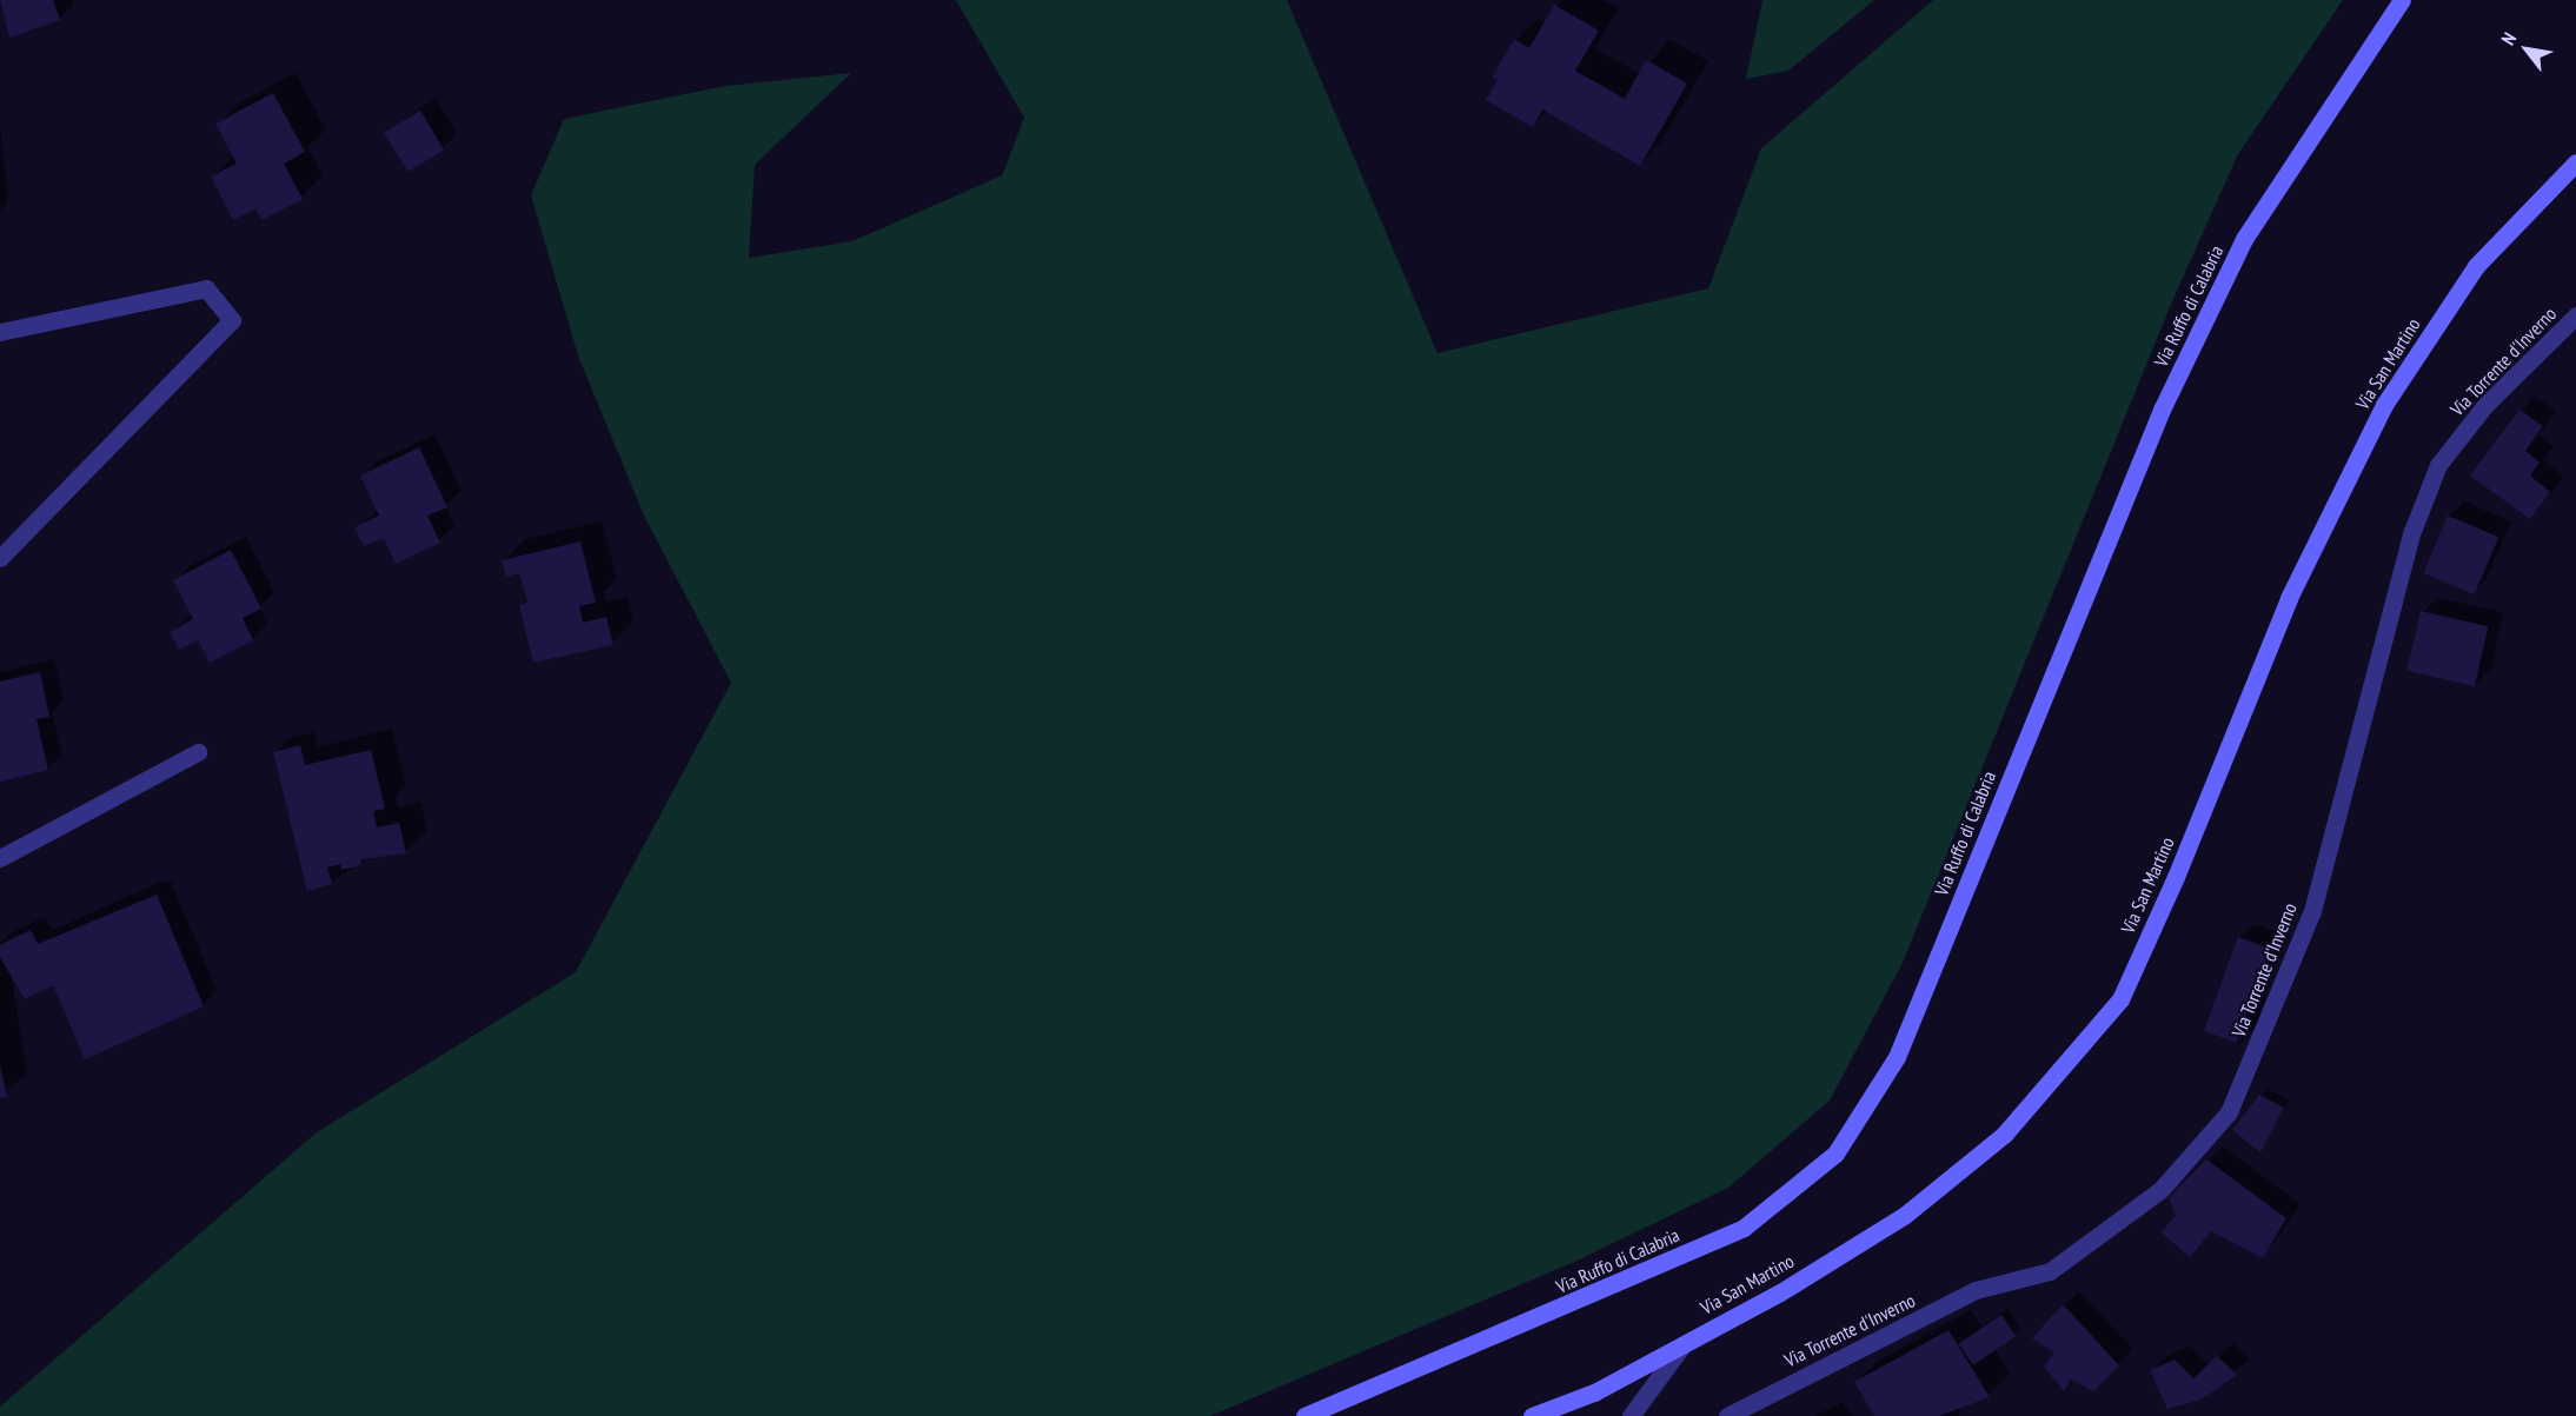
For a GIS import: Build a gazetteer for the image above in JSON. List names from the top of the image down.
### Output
{
  "streets": {
    "street": ["Via Ruffo di Calabria", "Via Torrente d'Inverno", "Via San Martino"]
  },
  "north": "top left"
}
